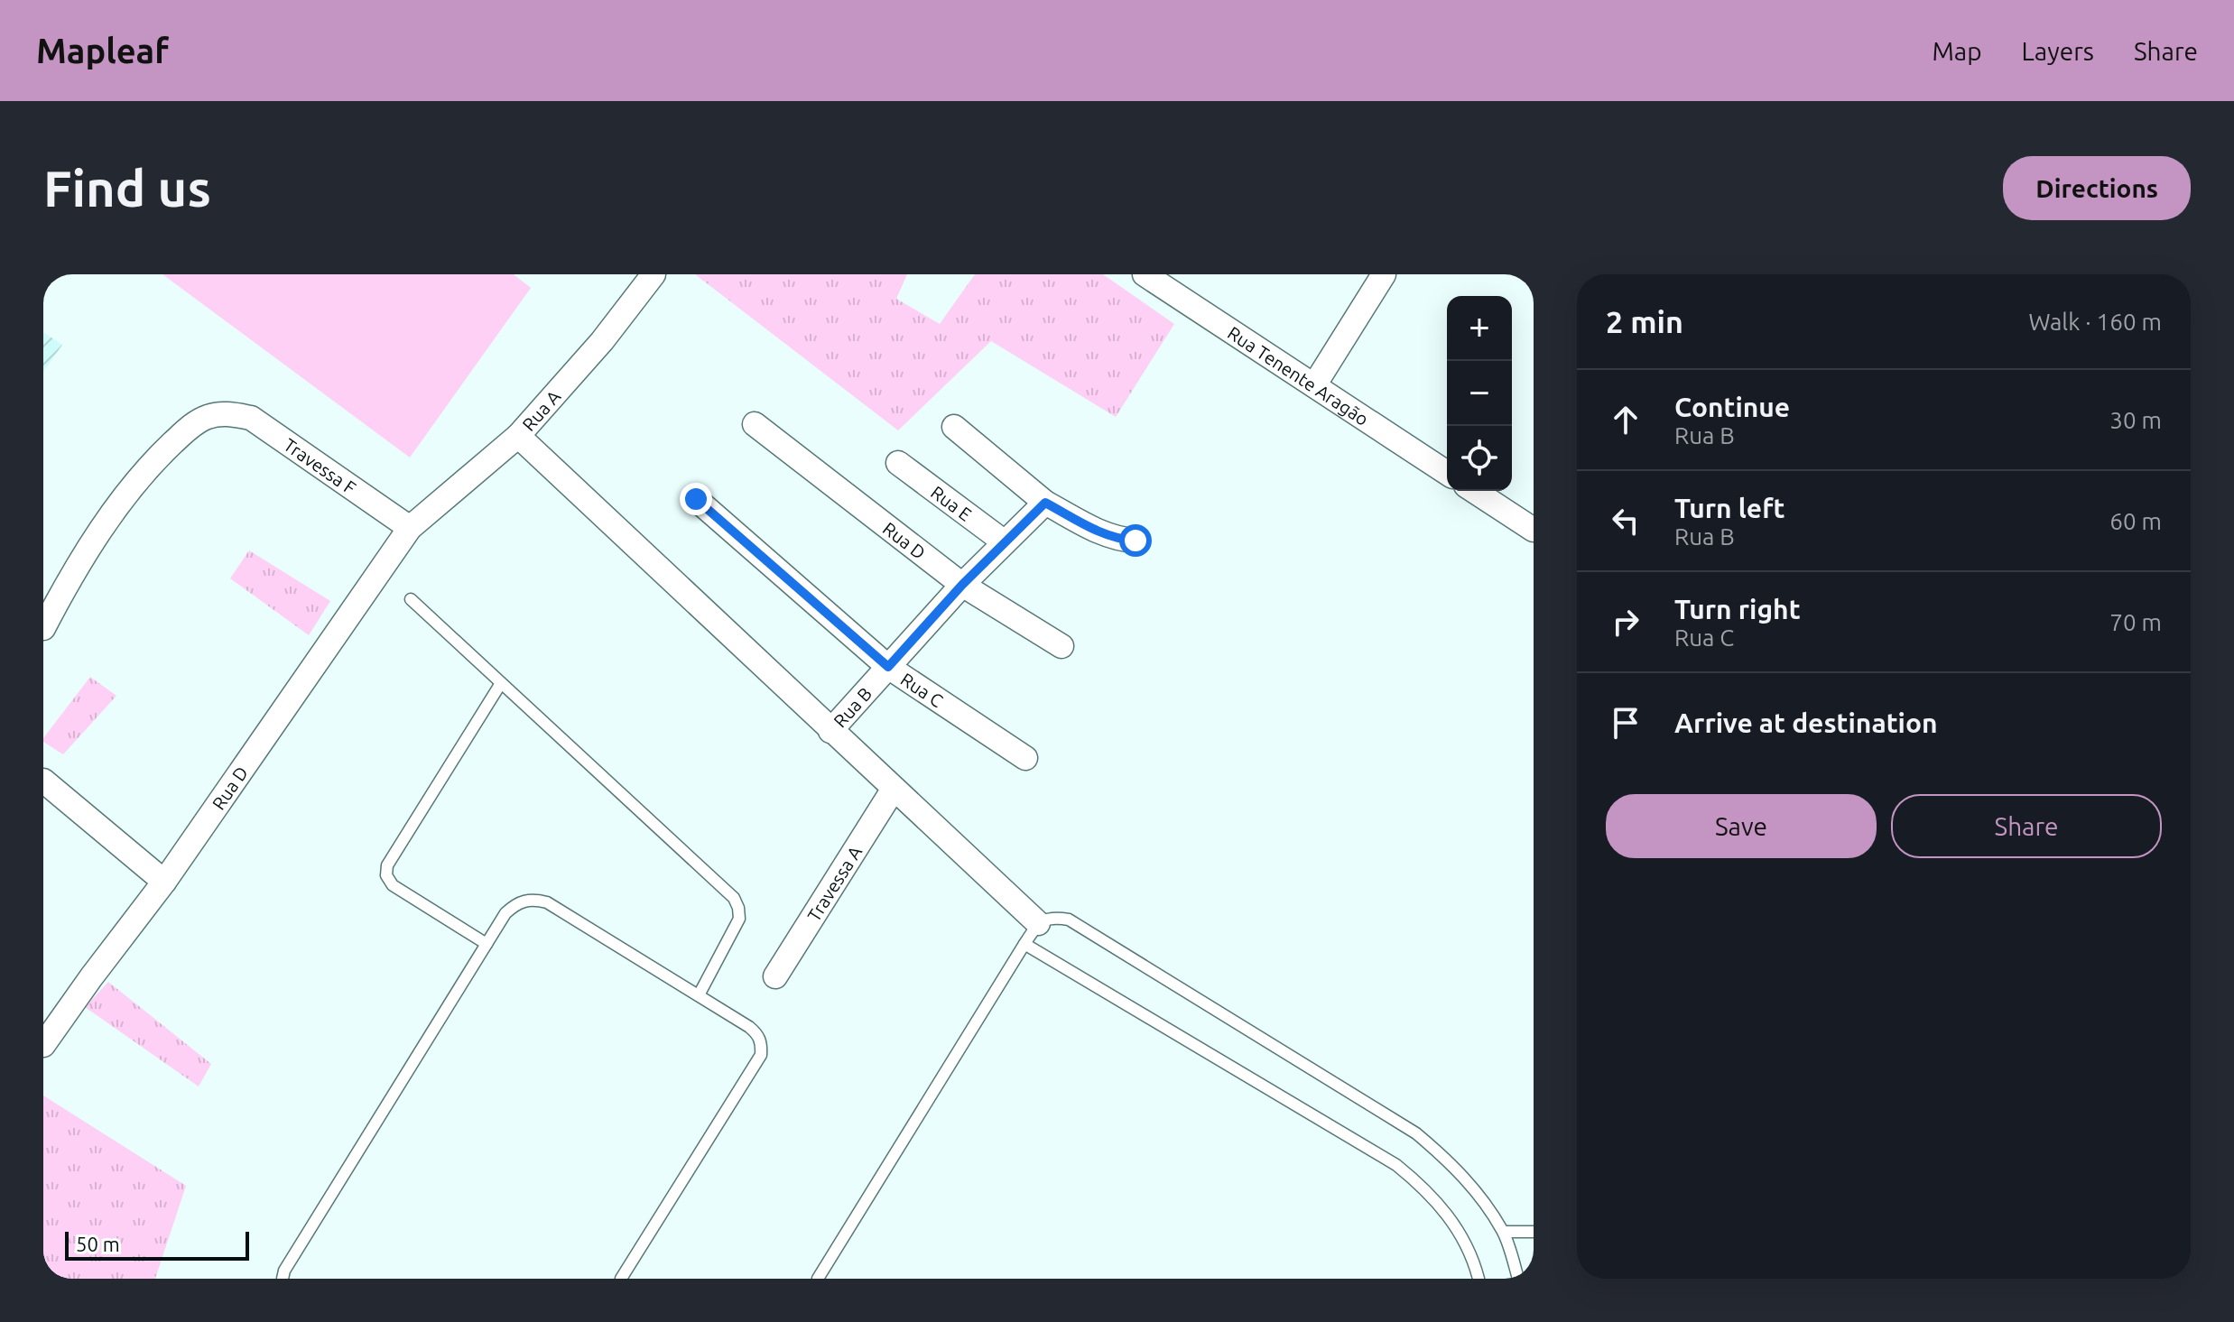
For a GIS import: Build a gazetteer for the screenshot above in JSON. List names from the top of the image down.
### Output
{
  "streets": {
    "street": [
      "Rua Tenente Aragão",
      "Rua A",
      "Travessa F",
      "Rua E",
      "Rua D",
      "Rua C",
      "Rua B",
      "Travessa A"
    ]
  },
  "crossings": [
    ["Rua A", "Travessa F"],
    ["Rua A", "Rua D"],
    ["Travessa F", "Rua D"],
    ["Rua E", "Rua B"],
    ["Rua D", "Rua B"],
    ["Rua C", "Rua B"]
  ],
  "scale_bar": "50 m",
  "page": {
    "header": "Mapleaf",
    "nav": ["Map", "Layers", "Share"],
    "buttons": [
      "Directions",
      ["Save", "Share"]
    ],
    "title": "Find us",
    "heading": ["2 min", "Walk · 160 m"],
    "map_buttons": ["+", "−"],
    "list": [
      ["Continue", "Rua B", "30 m"],
      ["Turn left", "Rua B", "60 m"],
      ["Turn right", "Rua C", "70 m"],
      "Arrive at destination"
    ],
    "scale": "50 m"
  }
}
